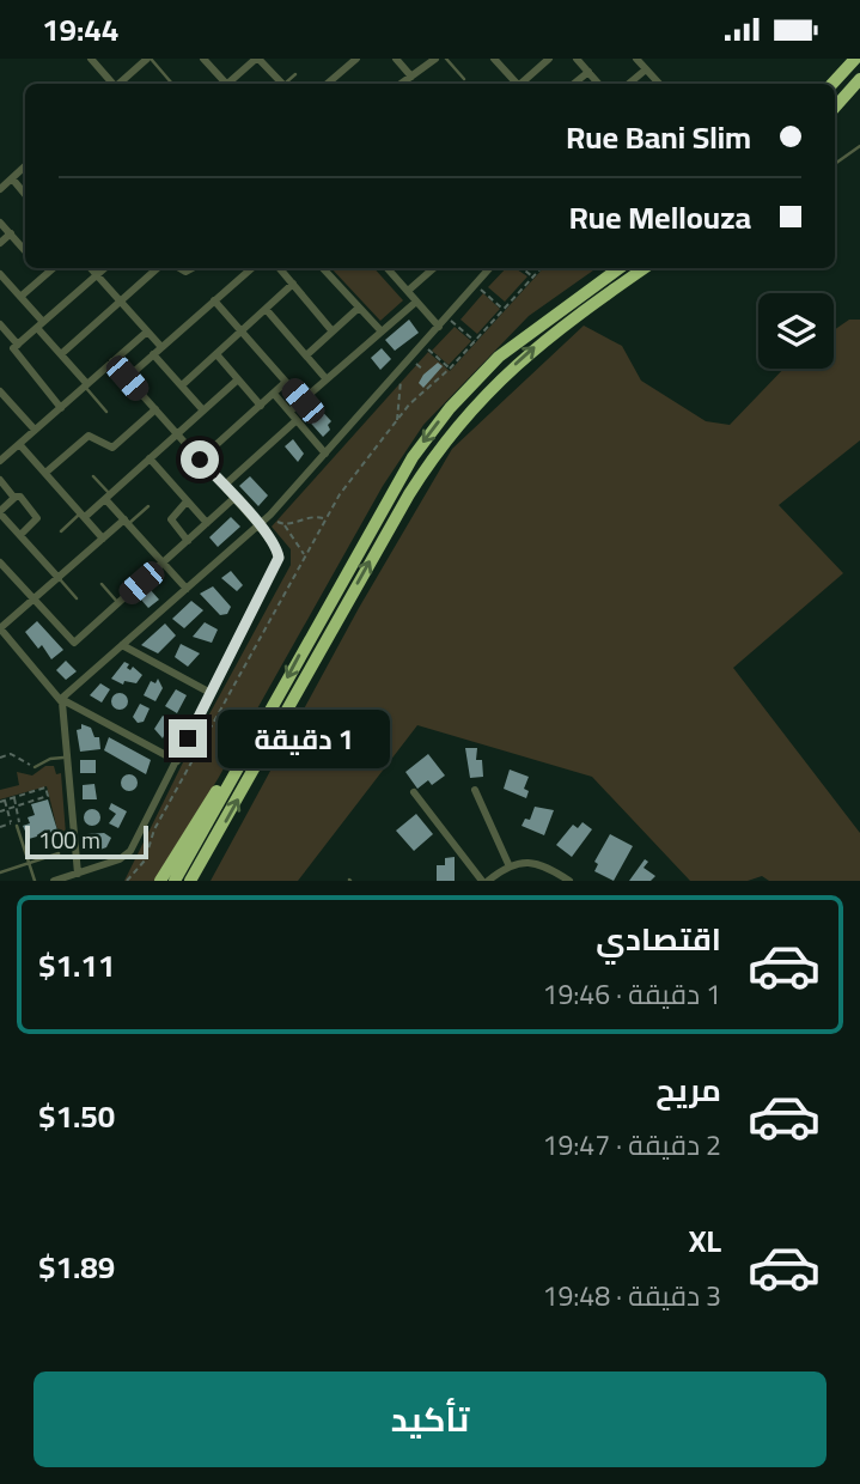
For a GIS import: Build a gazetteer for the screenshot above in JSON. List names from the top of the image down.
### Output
{
  "scale_bar": "100 m",
  "page": {
    "status": "19:44",
    "banner": ["Rue Bani Slim", "Rue Mellouza"],
    "bubble": "1 دقيقة",
    "scale": "100 m",
    "list": [
      {
        "name": "اقتصادي",
        "note": "1 دقيقة · 19:46",
        "value": "$1.11"
      },
      {
        "name": "مريح",
        "note": "2 دقيقة · 19:47",
        "value": "$1.50"
      },
      {
        "name": "XL",
        "note": "3 دقيقة · 19:48",
        "value": "$1.89"
      }
    ],
    "buttons": "تأكيد"
  }
}
